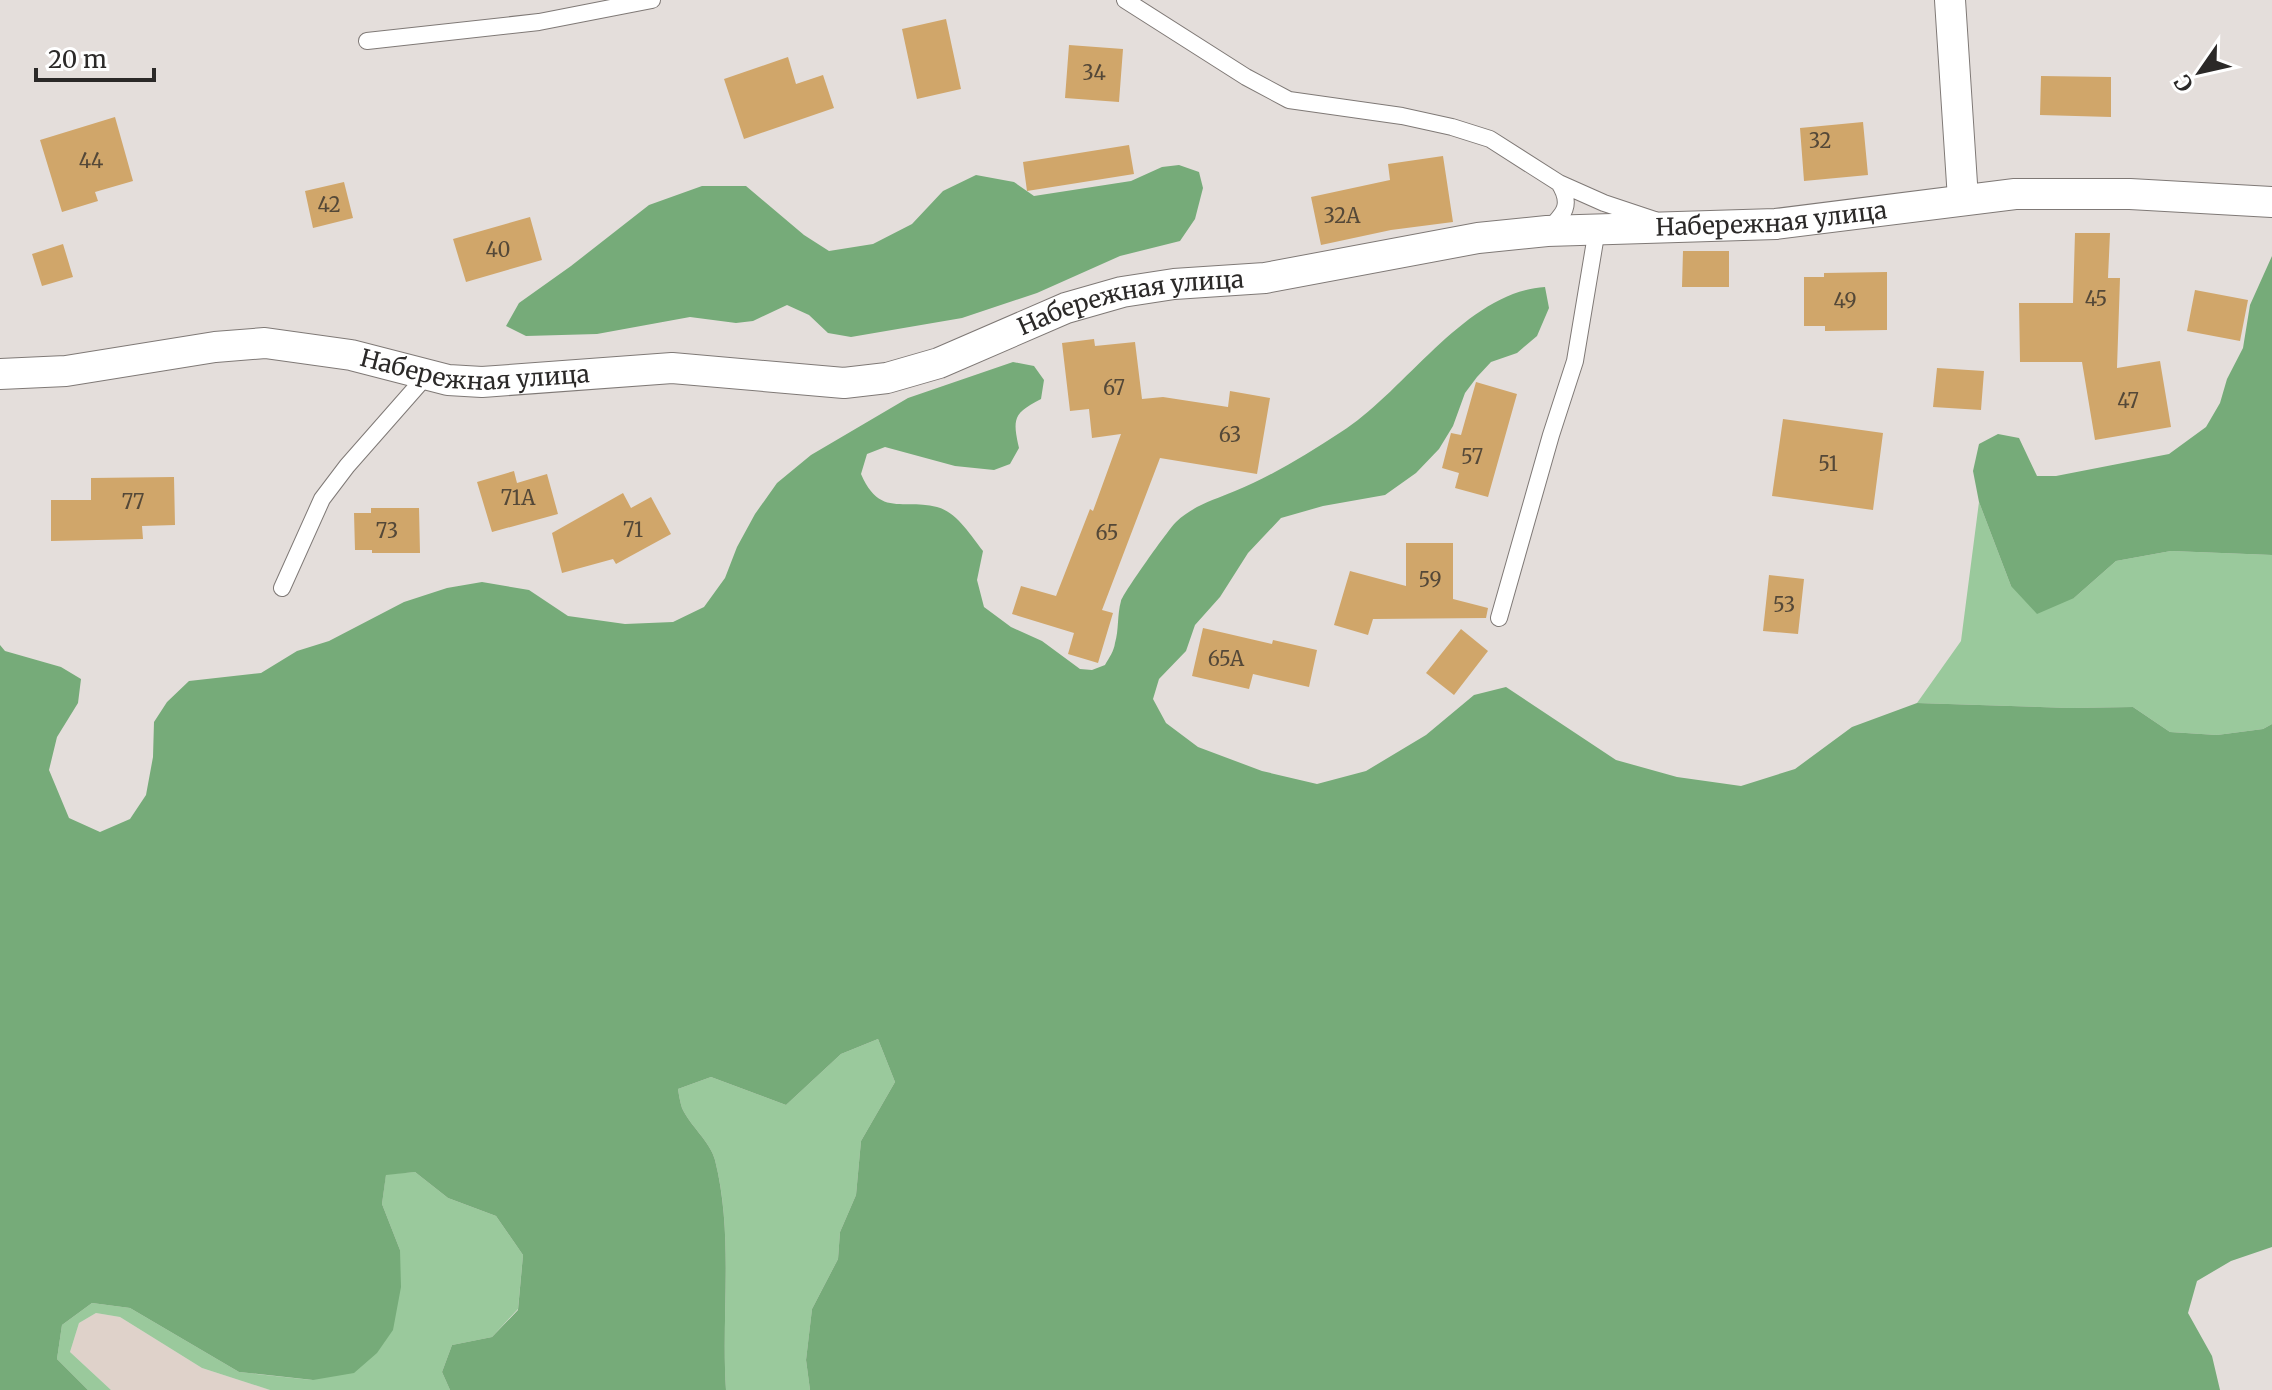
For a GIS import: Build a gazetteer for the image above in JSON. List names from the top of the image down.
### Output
{
  "streets": {
    "street": ["Набережная улица"]
  },
  "house_numbers": [
    "34",
    "32",
    "44",
    "42",
    "32А",
    "40",
    "45",
    "49",
    "67",
    "47",
    "63",
    "57",
    "51",
    "71А",
    "77",
    "71",
    "73",
    "65",
    "59",
    "53",
    "65А"
  ],
  "scale_bar": "20 m",
  "north": "bottom left"
}
